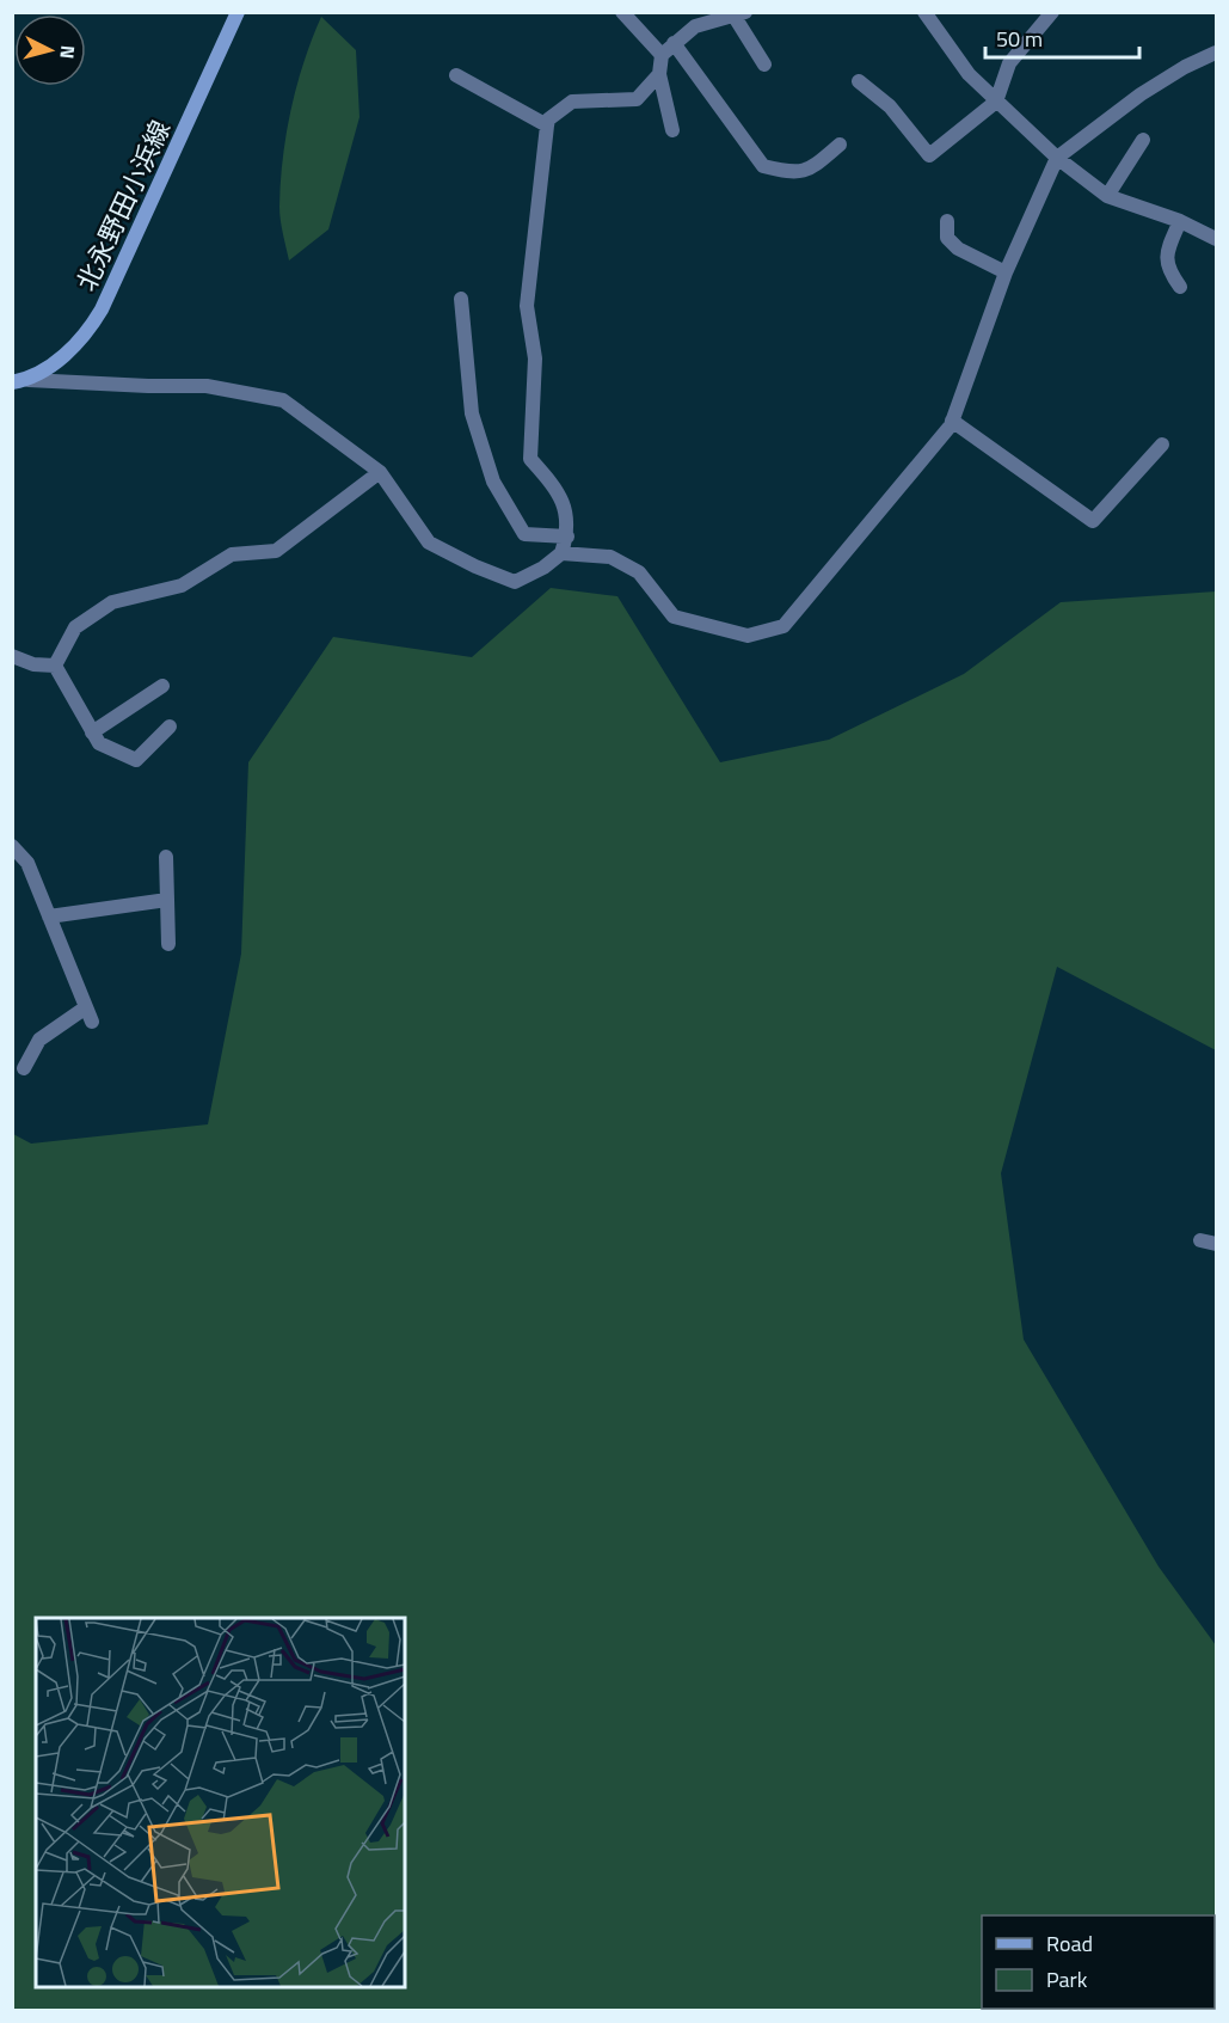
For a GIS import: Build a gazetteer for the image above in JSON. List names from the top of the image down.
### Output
{
  "streets": {
    "main road": ["北永野田小浜線"]
  },
  "legend": ["Road", "Park"],
  "scale_bar": "50 m",
  "north": "right"
}
